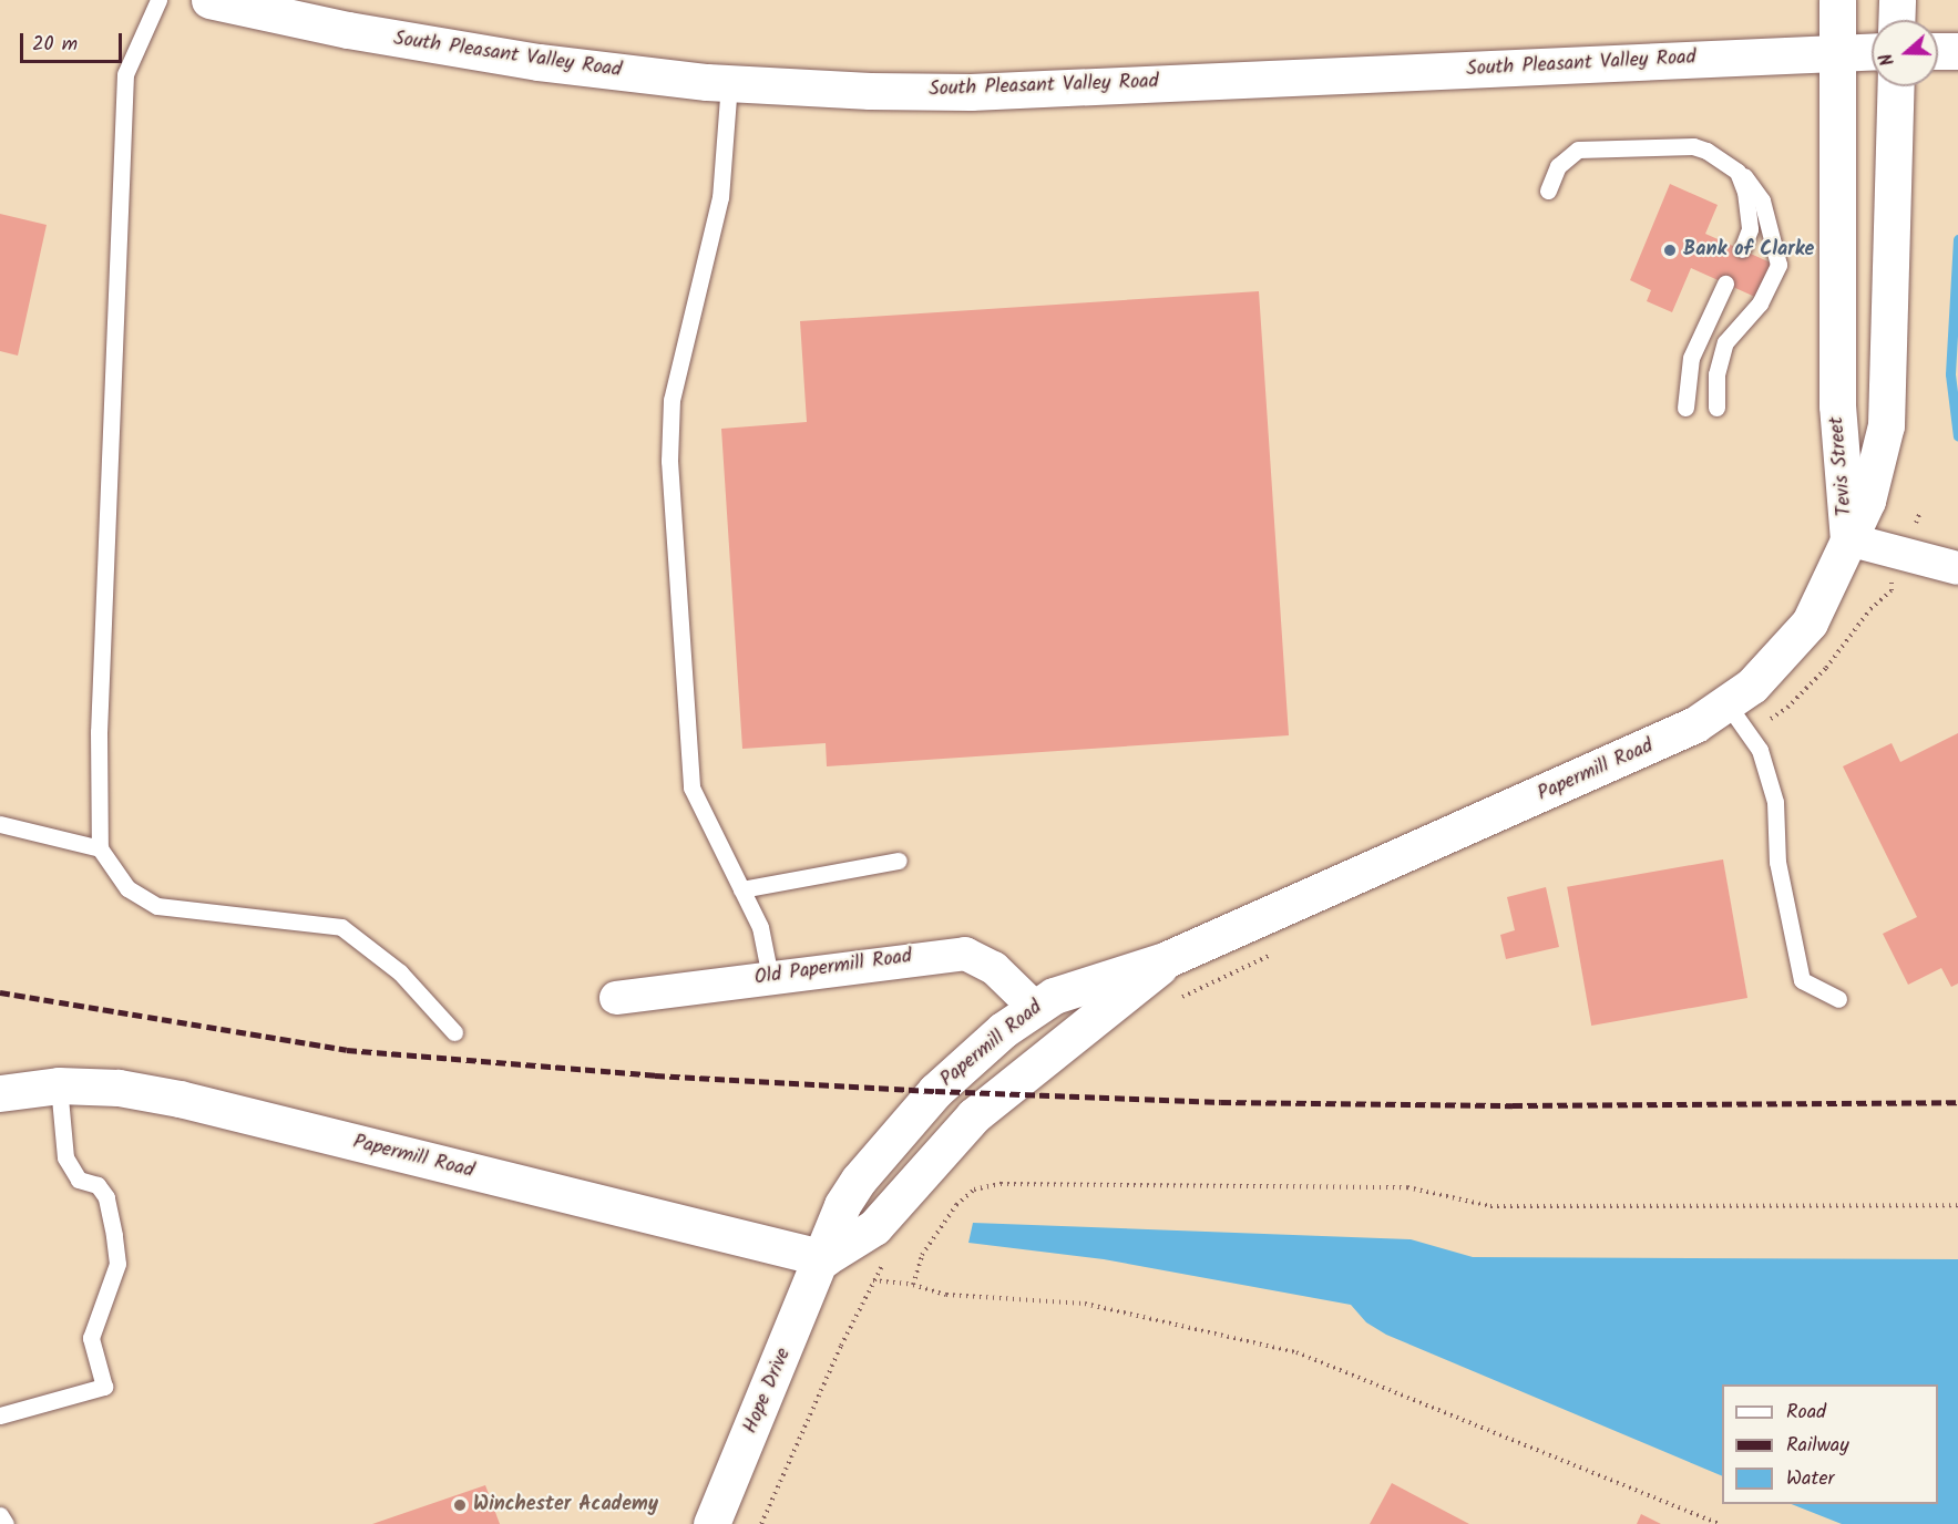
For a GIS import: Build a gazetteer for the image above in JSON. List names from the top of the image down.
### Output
{
  "streets": {
    "main road": [
      "South Pleasant Valley Road",
      "Tevis Street",
      "Papermill Road",
      "Hope Drive"
    ],
    "street": ["Old Papermill Road"]
  },
  "crossings": [
    ["South Pleasant Valley Road", "Tevis Street"],
    ["Tevis Street", "Papermill Road"],
    ["Papermill Road", "Old Papermill Road"],
    ["Papermill Road", "Hope Drive"]
  ],
  "places": ["Bank of Clarke", "Winchester Academy"],
  "legend": ["Road", "Railway", "Water"],
  "scale_bar": "20 m",
  "north": "left"
}
